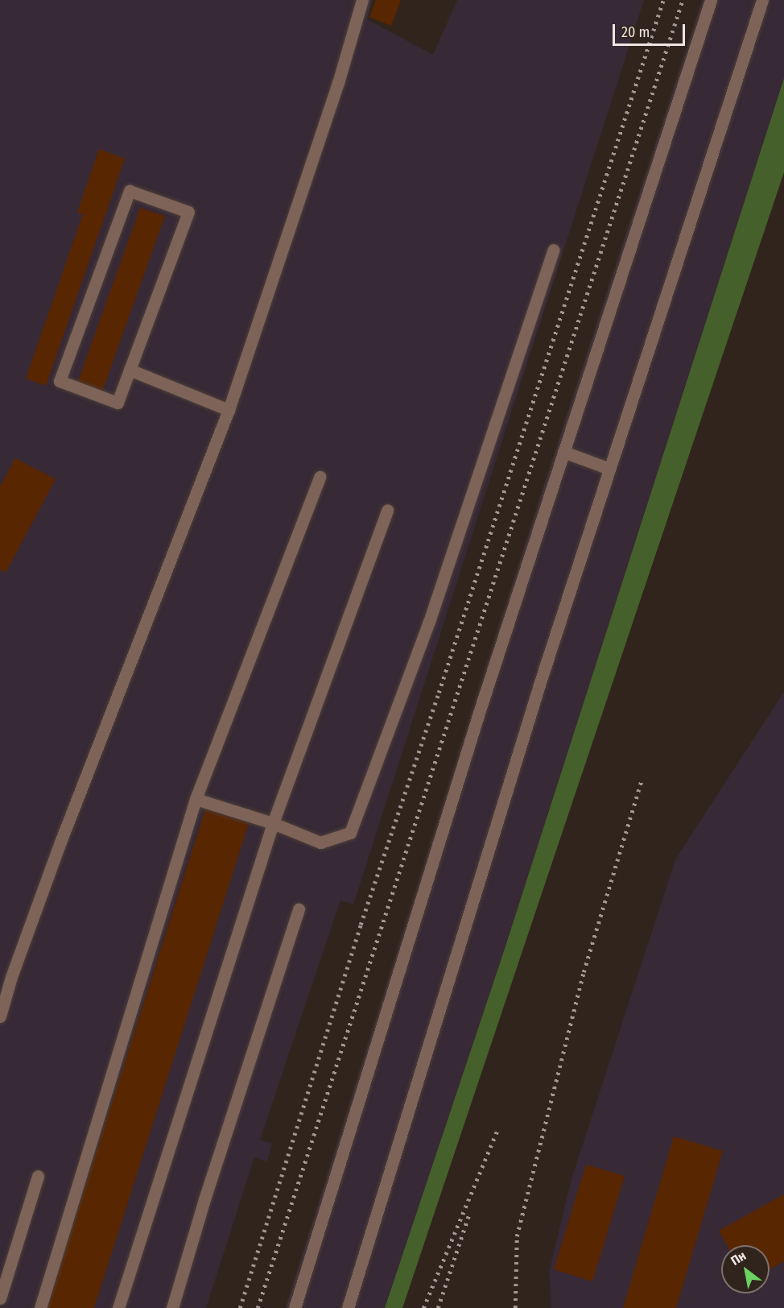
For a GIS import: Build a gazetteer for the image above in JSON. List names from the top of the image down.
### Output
{
  "scale_bar": "20 m",
  "north": "top left"
}
